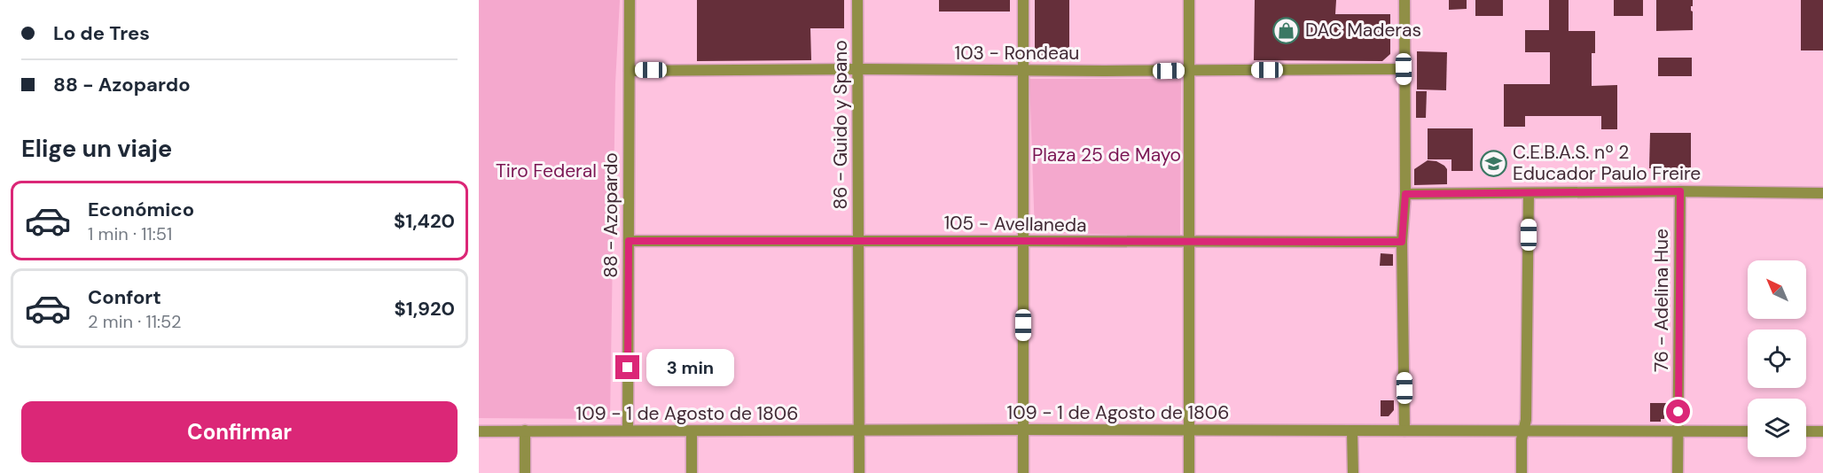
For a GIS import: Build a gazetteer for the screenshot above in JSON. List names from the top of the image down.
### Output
{
  "streets": {
    "street": [
      "103 - Rondeau",
      "86 - Guido y Spano",
      "88 - Azopardo",
      "105 - Avellaneda",
      "76 - Adelina Hue",
      "109 - 1 de Agosto de 1806"
    ]
  },
  "crossings": [
    ["103 - Rondeau", "86 - Guido y Spano"],
    ["103 - Rondeau", "88 - Azopardo"],
    ["86 - Guido y Spano", "105 - Avellaneda"],
    ["86 - Guido y Spano", "109 - 1 de Agosto de 1806"],
    ["88 - Azopardo", "105 - Avellaneda"],
    ["88 - Azopardo", "109 - 1 de Agosto de 1806"],
    ["76 - Adelina Hue", "109 - 1 de Agosto de 1806"]
  ],
  "parks": ["Plaza 25 de Mayo", "Tiro Federal"],
  "places": {
    "shop": ["DAC Maderas"],
    "school or university": ["C.E.B.A.S. nº 2 Educador Paulo Freire"]
  },
  "north": "top left",
  "page": {
    "banner": ["Lo de Tres", "88 - Azopardo"],
    "heading": "Elige un viaje",
    "list": [
      {
        "name": "Económico",
        "note": "1 min · 11:51",
        "value": "$1,420"
      },
      {
        "name": "Confort",
        "note": "2 min · 11:52",
        "value": "$1,920"
      }
    ],
    "bubble": "3 min",
    "buttons": "Confirmar"
  }
}
